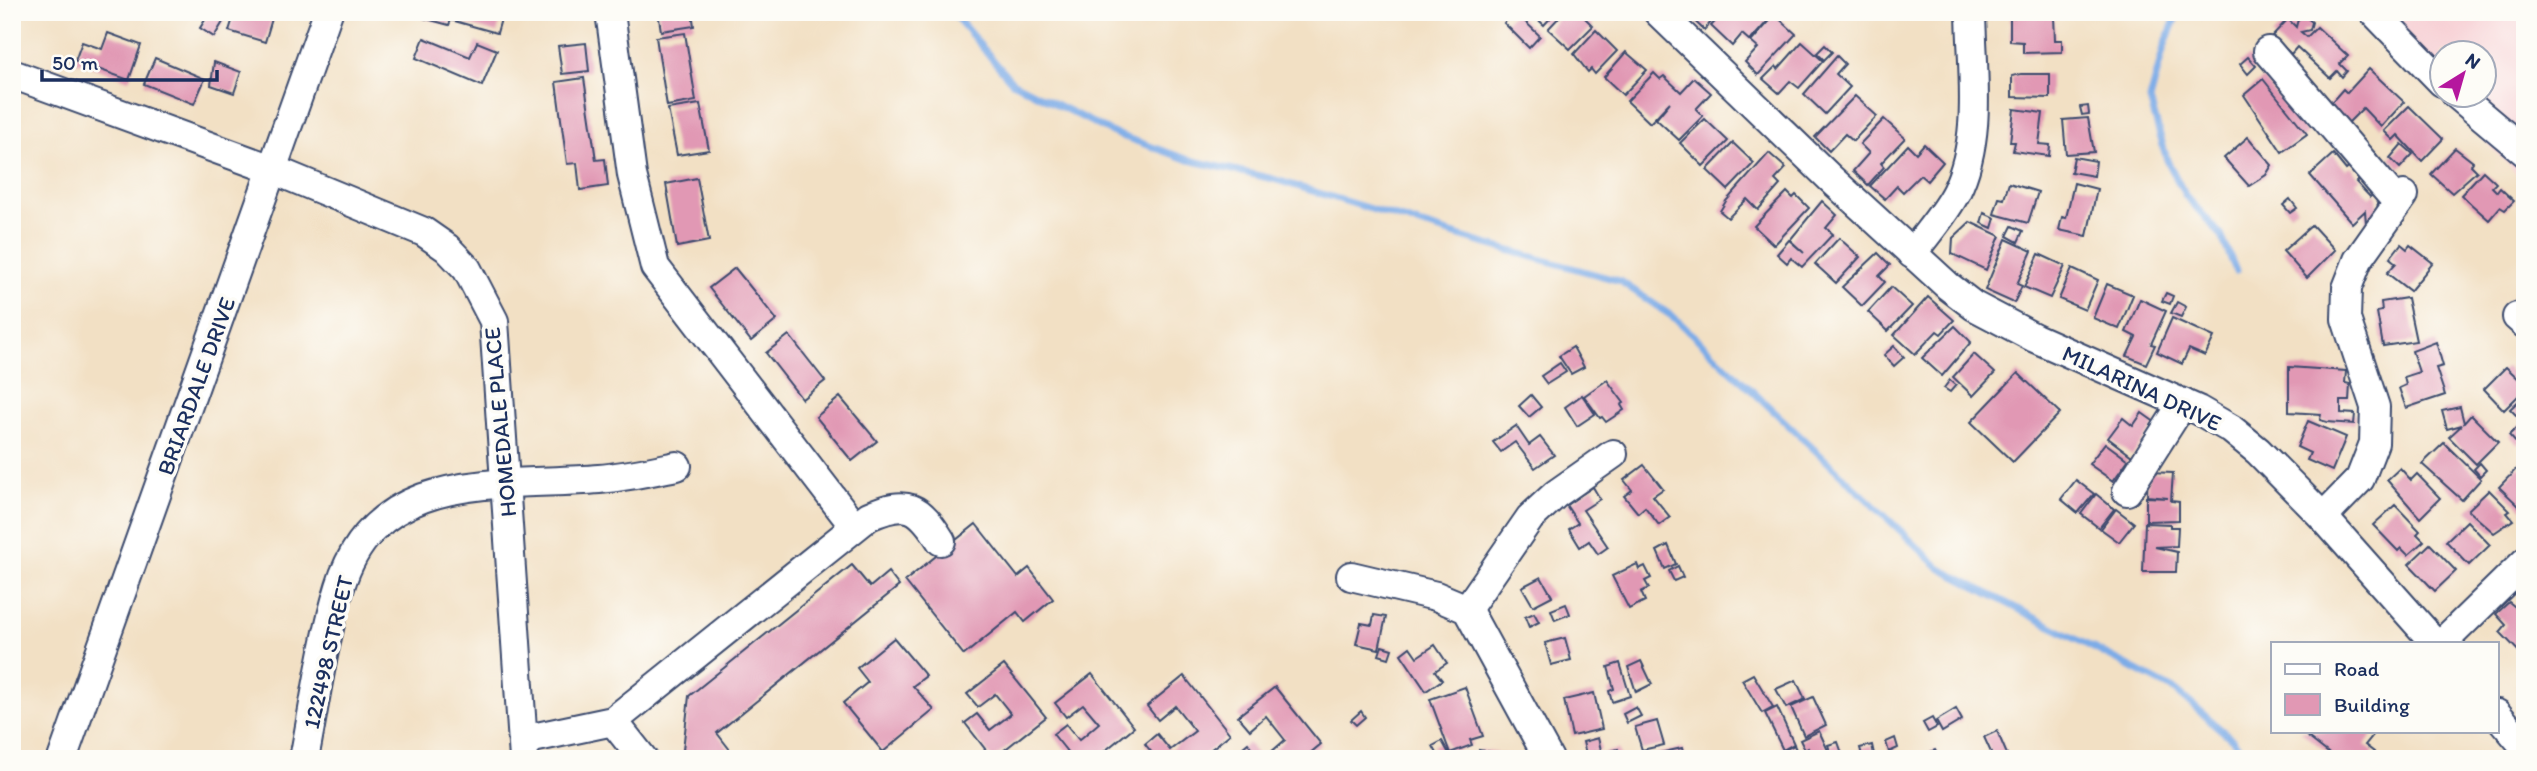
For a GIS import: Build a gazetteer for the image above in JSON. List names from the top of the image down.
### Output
{
  "streets": {
    "street": [
      "BRIARDALE DRIVE",
      "MILARINA DRIVE",
      "HOMEDALE PLACE",
      "122498 STREET"
    ]
  },
  "crossings": [
    ["BRIARDALE DRIVE", "HOMEDALE PLACE"],
    ["HOMEDALE PLACE", "122498 STREET"]
  ],
  "legend": ["Road", "Building"],
  "scale_bar": "50 m",
  "north": "top right"
}
